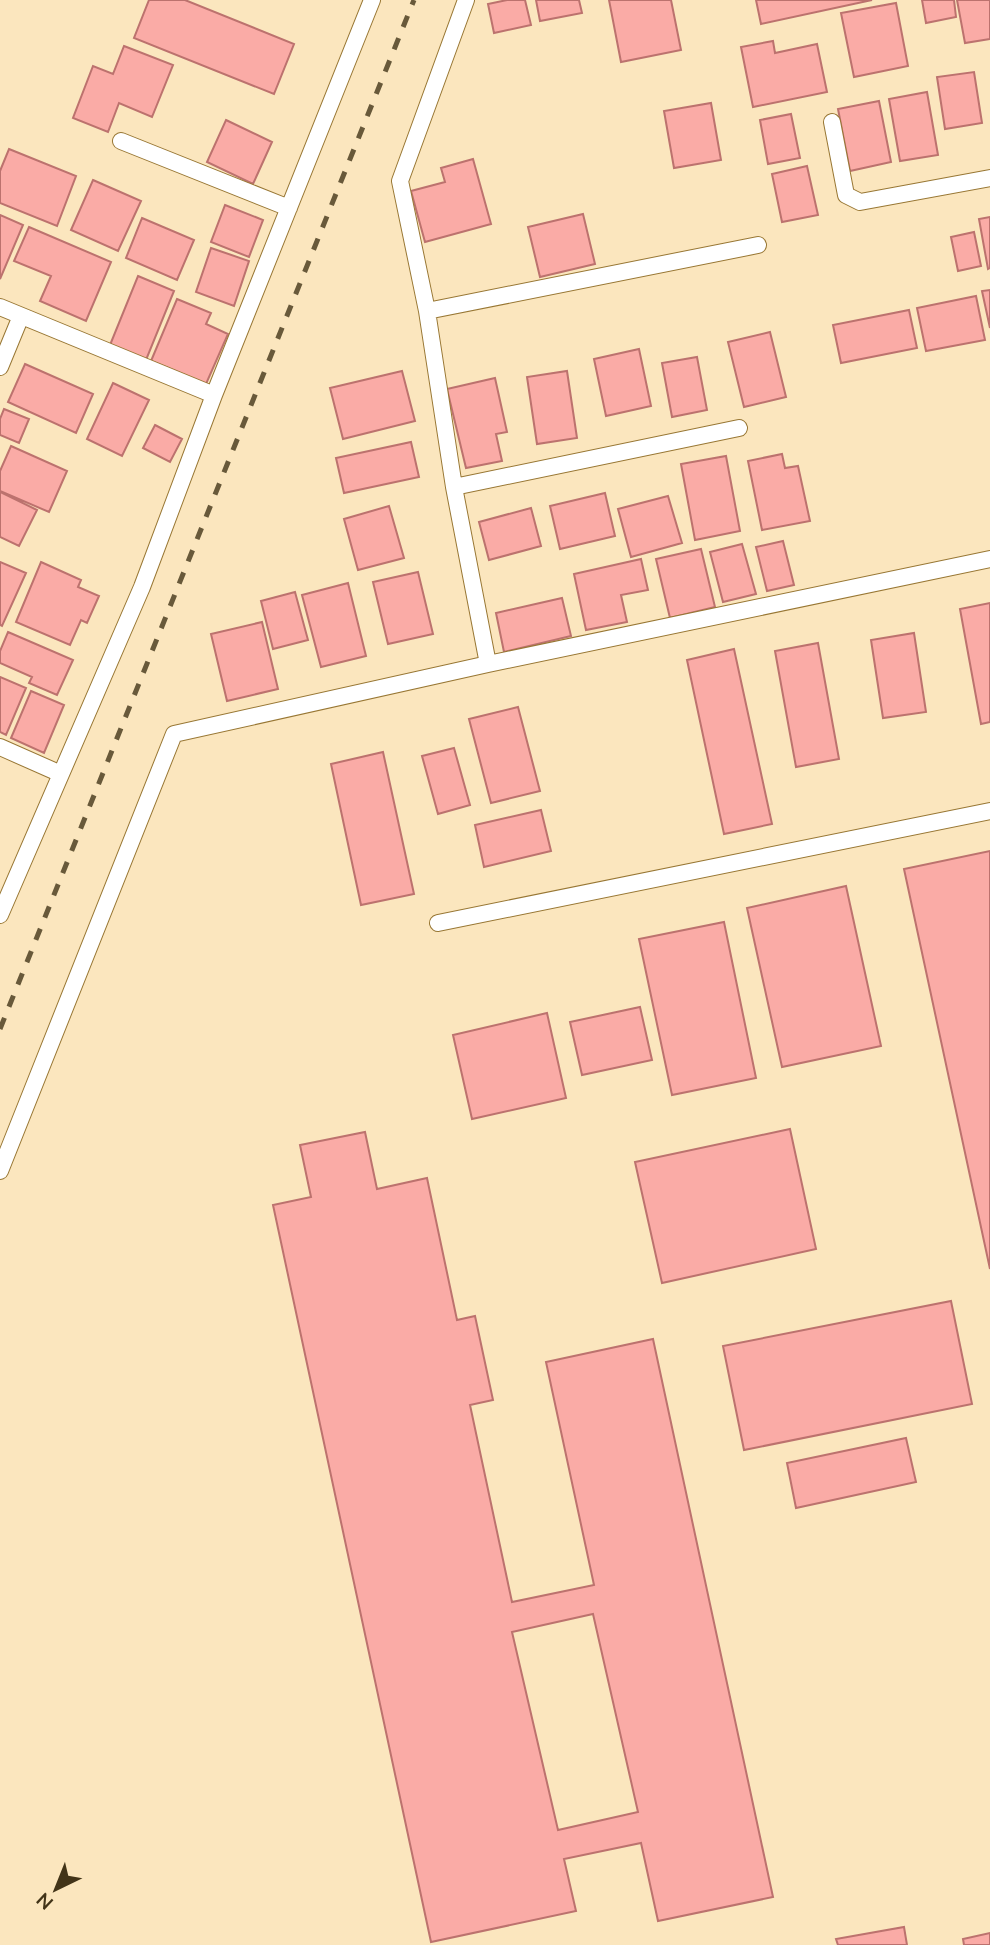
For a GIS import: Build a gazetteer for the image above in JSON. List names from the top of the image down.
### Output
{
  "north": "bottom left"
}
